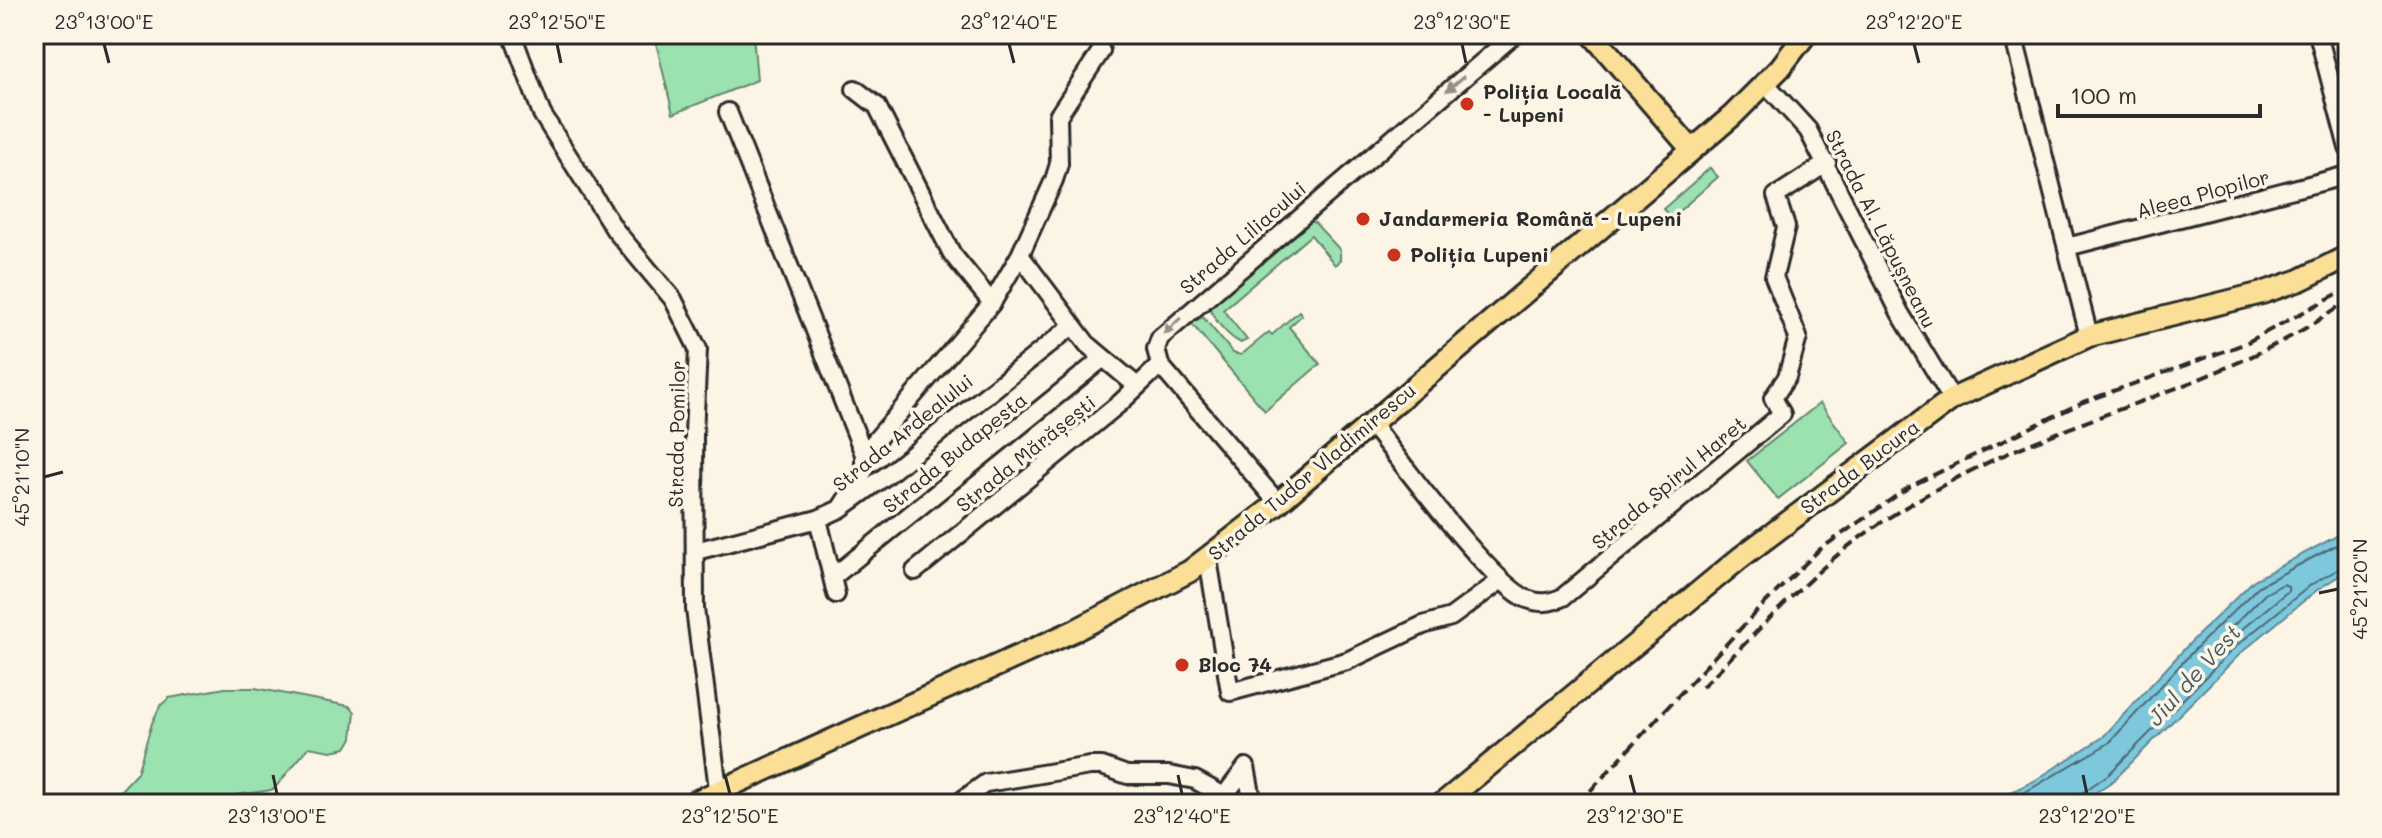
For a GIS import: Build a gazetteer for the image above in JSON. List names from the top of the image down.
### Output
{
  "streets": {
    "main road": ["Strada Bucura", "Strada Tudor Vladimirescu"],
    "street": [
      "Aleea Plopilor",
      "Strada Al. Lăpușneanu",
      "Strada Liliacului",
      "Strada Ardealului",
      "Strada Pomilor",
      "Strada Budapesta",
      "Strada Mărășești",
      "Strada Spirul Haret"
    ]
  },
  "crossings": [
    ["Strada Al. Lăpușneanu", "Strada Bucura"],
    ["Strada Al. Lăpușneanu", "Strada Tudor Vladimirescu"],
    ["Strada Al. Lăpușneanu", "Strada Spirul Haret"],
    ["Strada Liliacului", "Strada Mărășești"],
    ["Strada Ardealului", "Strada Pomilor"],
    ["Strada Ardealului", "Strada Budapesta"],
    ["Strada Pomilor", "Strada Tudor Vladimirescu"],
    ["Strada Tudor Vladimirescu", "Strada Spirul Haret"]
  ],
  "one_way": ["Strada Liliacului"],
  "water": ["Jiul de Vest"],
  "places": [
    "Poliția Locală - Lupeni",
    "Jandarmeria Română - Lupeni",
    "Poliția Lupeni",
    "Bloc 74"
  ],
  "scale_bar": "100 m",
  "coordinates": [
    "23°13'00\"E",
    "23°12'50\"E",
    "23°12'40\"E",
    "23°12'30\"E",
    "23°12'20\"E",
    "45°21'10\"N",
    "45°21'20\"N"
  ]
}
